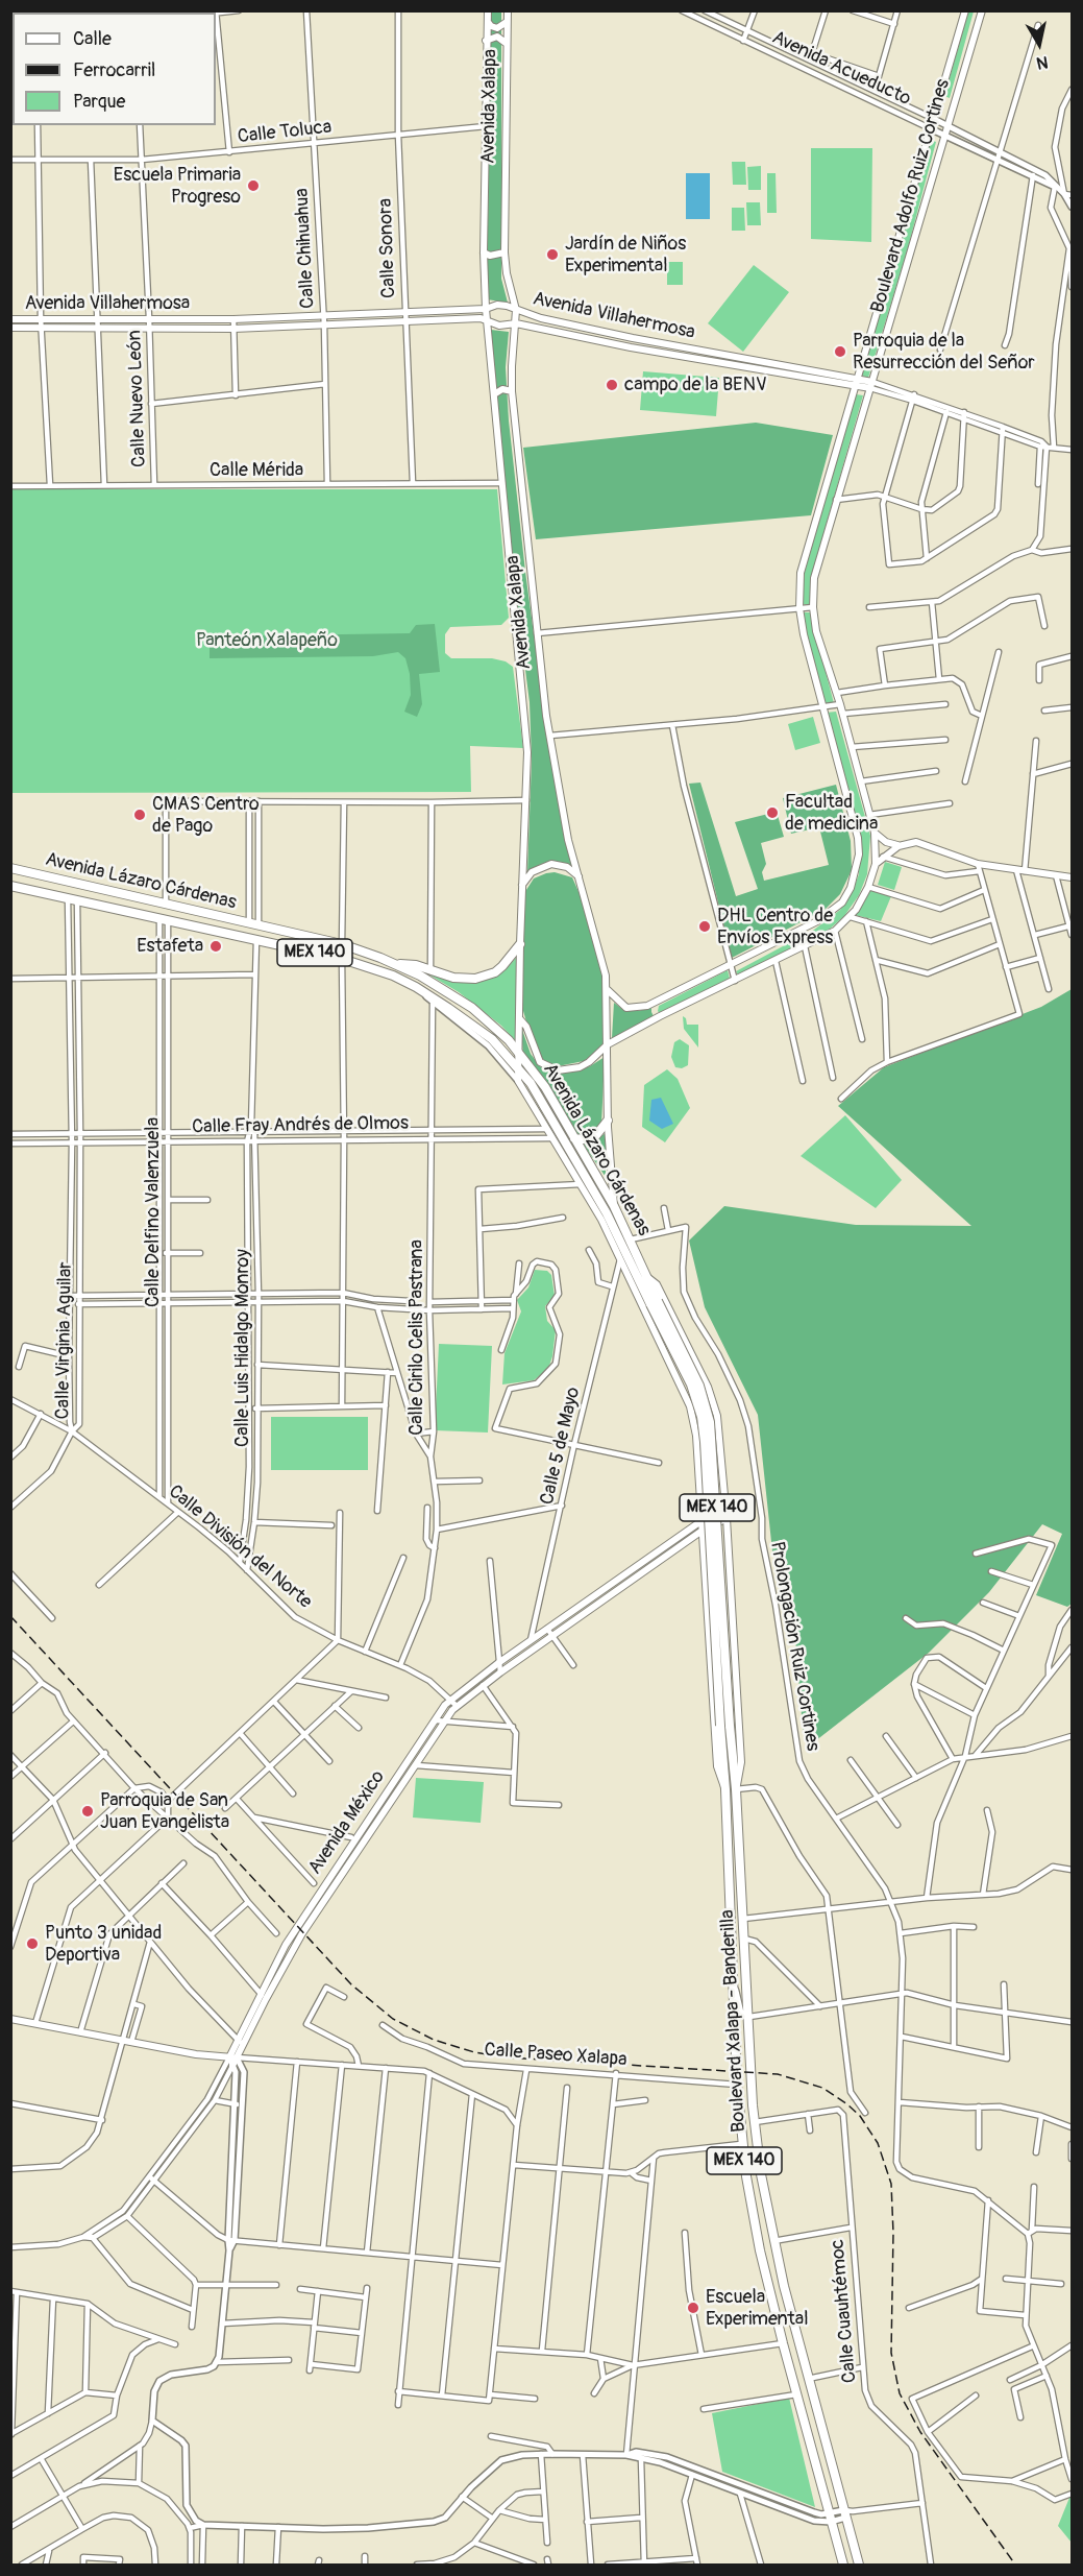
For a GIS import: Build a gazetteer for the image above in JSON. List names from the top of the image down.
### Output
{
  "streets": {
    "highway": ["Avenida Lázaro Cárdenas", "MEX 140", "Boulevard Xalapa - Banderilla"],
    "main road": [
      "Avenida Xalapa",
      "Boulevard Adolfo Ruiz Cortines",
      "Avenida Villahermosa",
      "Avenida México"
    ],
    "street": [
      "Avenida Acueducto",
      "Calle Toluca",
      "Calle Chihuahua",
      "Calle Sonora",
      "Calle Nuevo León",
      "Calle Mérida",
      "Calle Fray Andrés de Olmos",
      "Calle Delfino Valenzuela",
      "Calle Cirilo Celis Pastrana",
      "Calle Virginia Aguilar",
      "Calle Luis Hidalgo Monroy",
      "Calle 5 de Mayo",
      "Calle División del Norte",
      "Prolongación Ruiz Cortines",
      "Calle Paseo Xalapa",
      "Calle Cuauhtémoc"
    ]
  },
  "crossings": [
    ["Avenida Acueducto", "Boulevard Adolfo Ruiz Cortines"],
    ["Avenida Xalapa", "Calle Toluca"],
    ["Avenida Xalapa", "Boulevard Adolfo Ruiz Cortines"],
    ["Avenida Xalapa", "Avenida Villahermosa"],
    ["Avenida Xalapa", "Calle Mérida"],
    ["Avenida Xalapa", "Avenida Lázaro Cárdenas"],
    ["Calle Toluca", "Calle Chihuahua"],
    ["Calle Toluca", "Calle Sonora"],
    ["Calle Toluca", "Calle Nuevo León"],
    ["Boulevard Adolfo Ruiz Cortines", "Avenida Villahermosa"],
    ["Calle Chihuahua", "Avenida Villahermosa"],
    ["Calle Chihuahua", "Calle Mérida"],
    ["Calle Sonora", "Avenida Villahermosa"],
    ["Calle Sonora", "Calle Mérida"],
    ["Avenida Villahermosa", "Calle Nuevo León"],
    ["Calle Nuevo León", "Calle Mérida"],
    ["Avenida Lázaro Cárdenas", "Calle Fray Andrés de Olmos"],
    ["Avenida Lázaro Cárdenas", "Calle Delfino Valenzuela"],
    ["Avenida Lázaro Cárdenas", "Calle Virginia Aguilar"],
    ["Avenida Lázaro Cárdenas", "Calle Luis Hidalgo Monroy"],
    ["Avenida Lázaro Cárdenas", "Boulevard Xalapa - Banderilla"],
    ["Calle Fray Andrés de Olmos", "Calle Delfino Valenzuela"],
    ["Calle Fray Andrés de Olmos", "Calle Cirilo Celis Pastrana"],
    ["Calle Fray Andrés de Olmos", "Calle Virginia Aguilar"],
    ["Calle Fray Andrés de Olmos", "Calle Luis Hidalgo Monroy"],
    ["Calle Delfino Valenzuela", "Calle División del Norte"],
    ["Calle Cirilo Celis Pastrana", "Calle División del Norte"],
    ["Calle Virginia Aguilar", "Calle División del Norte"],
    ["Calle Luis Hidalgo Monroy", "Calle División del Norte"],
    ["Calle 5 de Mayo", "Avenida México"],
    ["Calle División del Norte", "Avenida México"],
    ["Boulevard Xalapa - Banderilla", "Calle Paseo Xalapa"]
  ],
  "parks": ["Panteón Xalapeño"],
  "places": [
    "Escuela Primaria Progreso",
    "Jardín de Niños Experimental",
    "Parroquia de la Resurrección del Señor",
    "campo de la BENV",
    "Facultad de medicina",
    "CMAS Centro de Pago",
    "DHL Centro de Envíos Express",
    "Estafeta",
    "Parroquia de San Juan Evangelista",
    "Punto 3 unidad Deportiva",
    "Escuela Experimental"
  ],
  "legend": ["Calle", "Ferrocarril", "Parque"],
  "north": "bottom"
}
